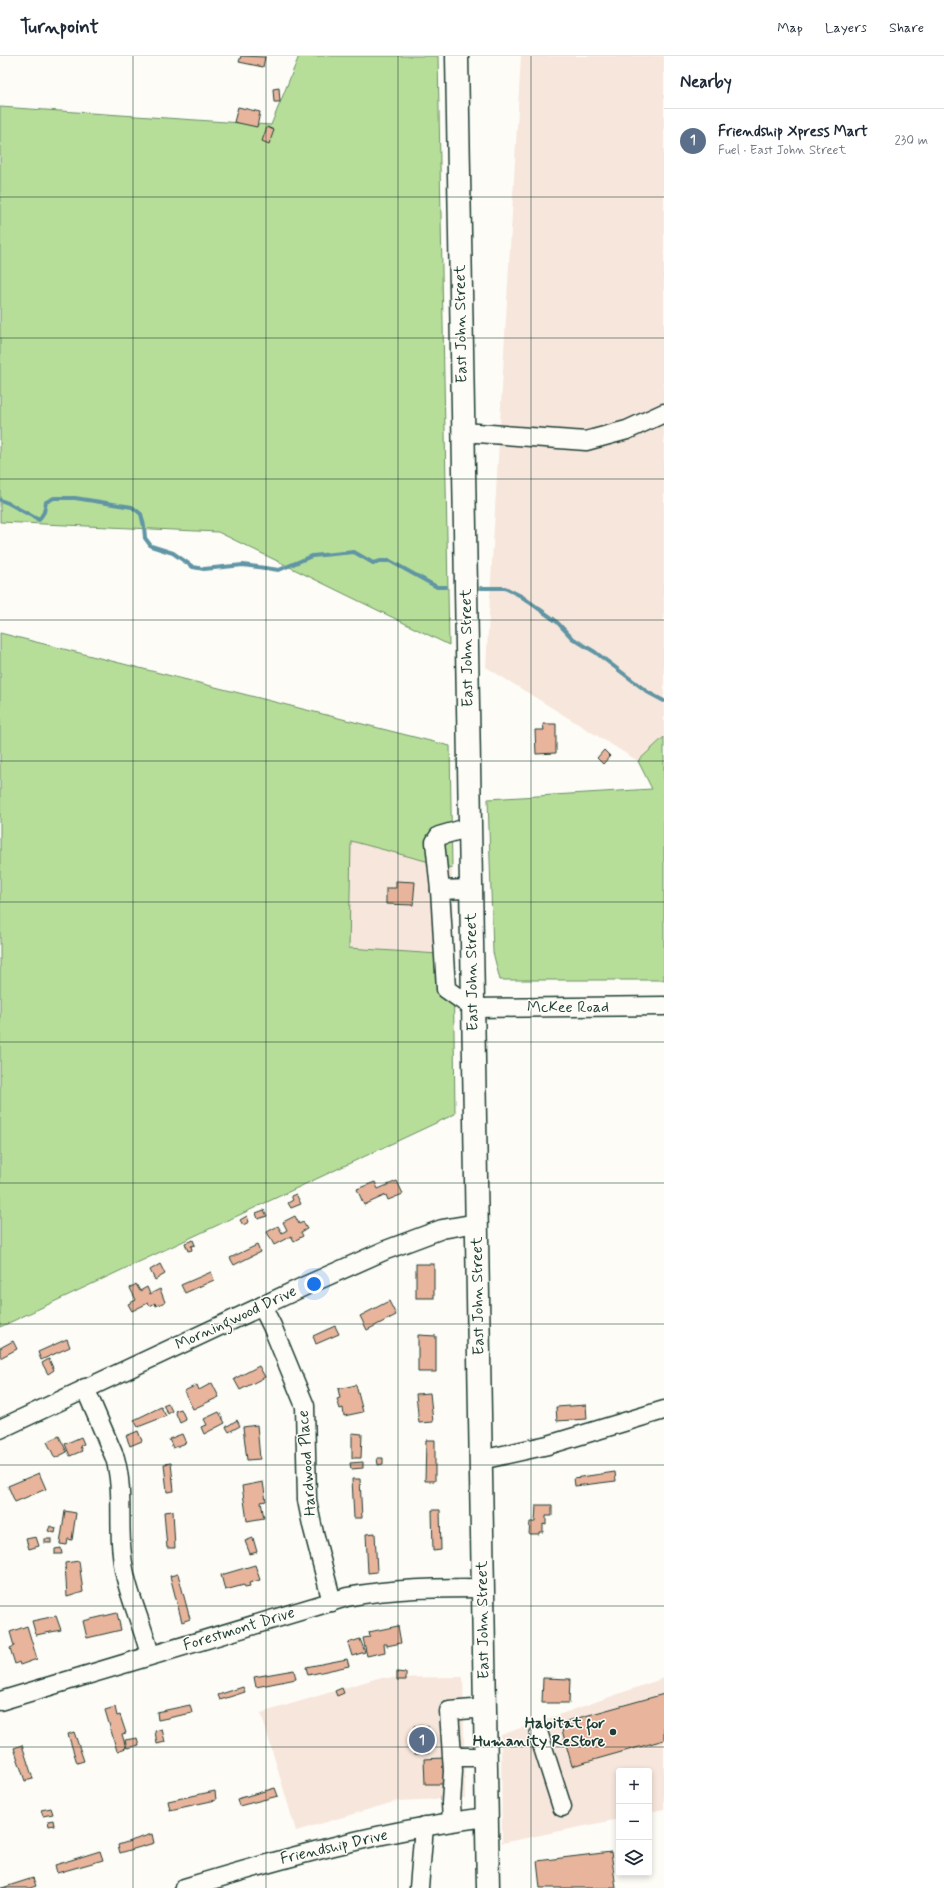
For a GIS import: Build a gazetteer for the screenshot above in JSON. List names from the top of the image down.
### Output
{
  "streets": {
    "main road": ["East John Street"],
    "street": [
      "McKee Road",
      "Morningwood Drive",
      "Hardwood Place",
      "Forestmont Drive",
      "Friendship Drive"
    ]
  },
  "crossings": [
    ["East John Street", "McKee Road"],
    ["East John Street", "Morningwood Drive"],
    ["East John Street", "Forestmont Drive"],
    ["East John Street", "Friendship Drive"],
    ["Morningwood Drive", "Hardwood Place"],
    ["Hardwood Place", "Forestmont Drive"]
  ],
  "places": ["Habitat for Humanity ReStore"],
  "page": {
    "header": "Turnpoint",
    "nav": ["Map", "Layers", "Share"],
    "heading": "Nearby",
    "list": [
      {
        "mark": "1",
        "name": "Friendship Xpress Mart",
        "note": "Fuel · East John Street",
        "value": "230 m"
      }
    ],
    "pins": "1",
    "map_buttons": ["+", "−"]
  }
}
